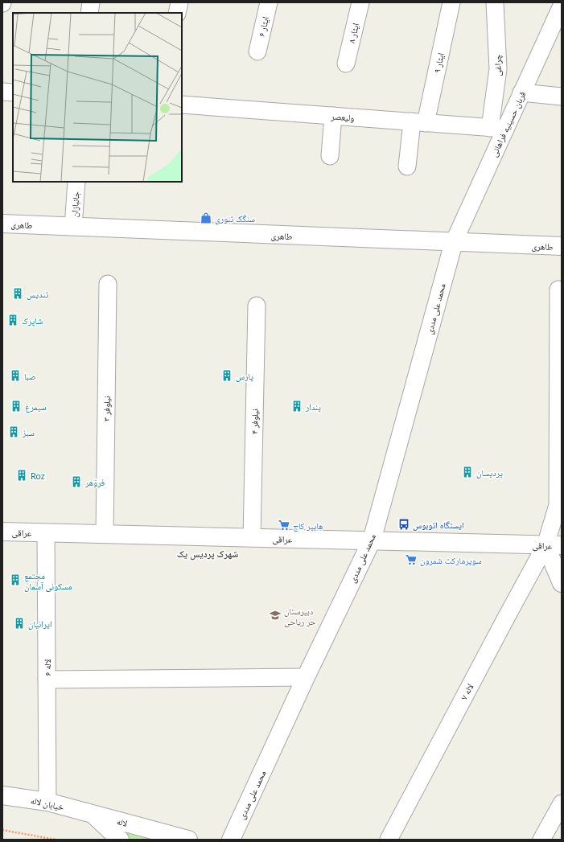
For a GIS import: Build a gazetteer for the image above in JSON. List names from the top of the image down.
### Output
{
  "streets": {
    "street": [
      "ایثار ۶",
      "ایثار ۸",
      "ایثار ۹",
      "چراغی",
      "ولیعصر",
      "قربان حسینیه فراهانی",
      "جانبازان",
      "طاهری",
      "محمد علی مددی",
      "نیلوفر ۳",
      "نیلوفر ۴",
      "عراقی",
      "لاله ۶",
      "لاله ۷",
      "خیابان لاله",
      "لاله"
    ]
  },
  "crossings": [
    ["ایثار ۹", "ولیعصر"],
    ["چراغی", "ولیعصر"],
    ["چراغی", "قربان حسینیه فراهانی"],
    ["ولیعصر", "قربان حسینیه فراهانی"],
    ["قربان حسینیه فراهانی", "طاهری"],
    ["قربان حسینیه فراهانی", "محمد علی مددی"],
    ["جانبازان", "طاهری"],
    ["طاهری", "محمد علی مددی"],
    ["محمد علی مددی", "عراقی"],
    ["نیلوفر ۳", "عراقی"],
    ["نیلوفر ۴", "عراقی"],
    ["عراقی", "لاله ۶"],
    ["عراقی", "لاله ۷"],
    ["لاله ۶", "خیابان لاله"],
    ["خیابان لاله", "لاله"]
  ],
  "districts": ["شهرک پردیس یک"],
  "places": {
    "shop": ["سنگک تنوری"],
    "building": [
      "تندیس",
      "شاپرک",
      "صبا",
      "پارس",
      "سیمرغ",
      "پندار",
      "سبز",
      "پردیسان",
      "Roz",
      "فروّهر",
      "مجتمع مسکونی آسمان",
      "ایرانیان"
    ],
    "bus stop": ["ایستگاه اتوبوس"],
    "supermarket": ["هایپر کاج", "سوپرمارکت شمرون"],
    "school or university": ["دبیرستان حر ریاحی"]
  }
}
